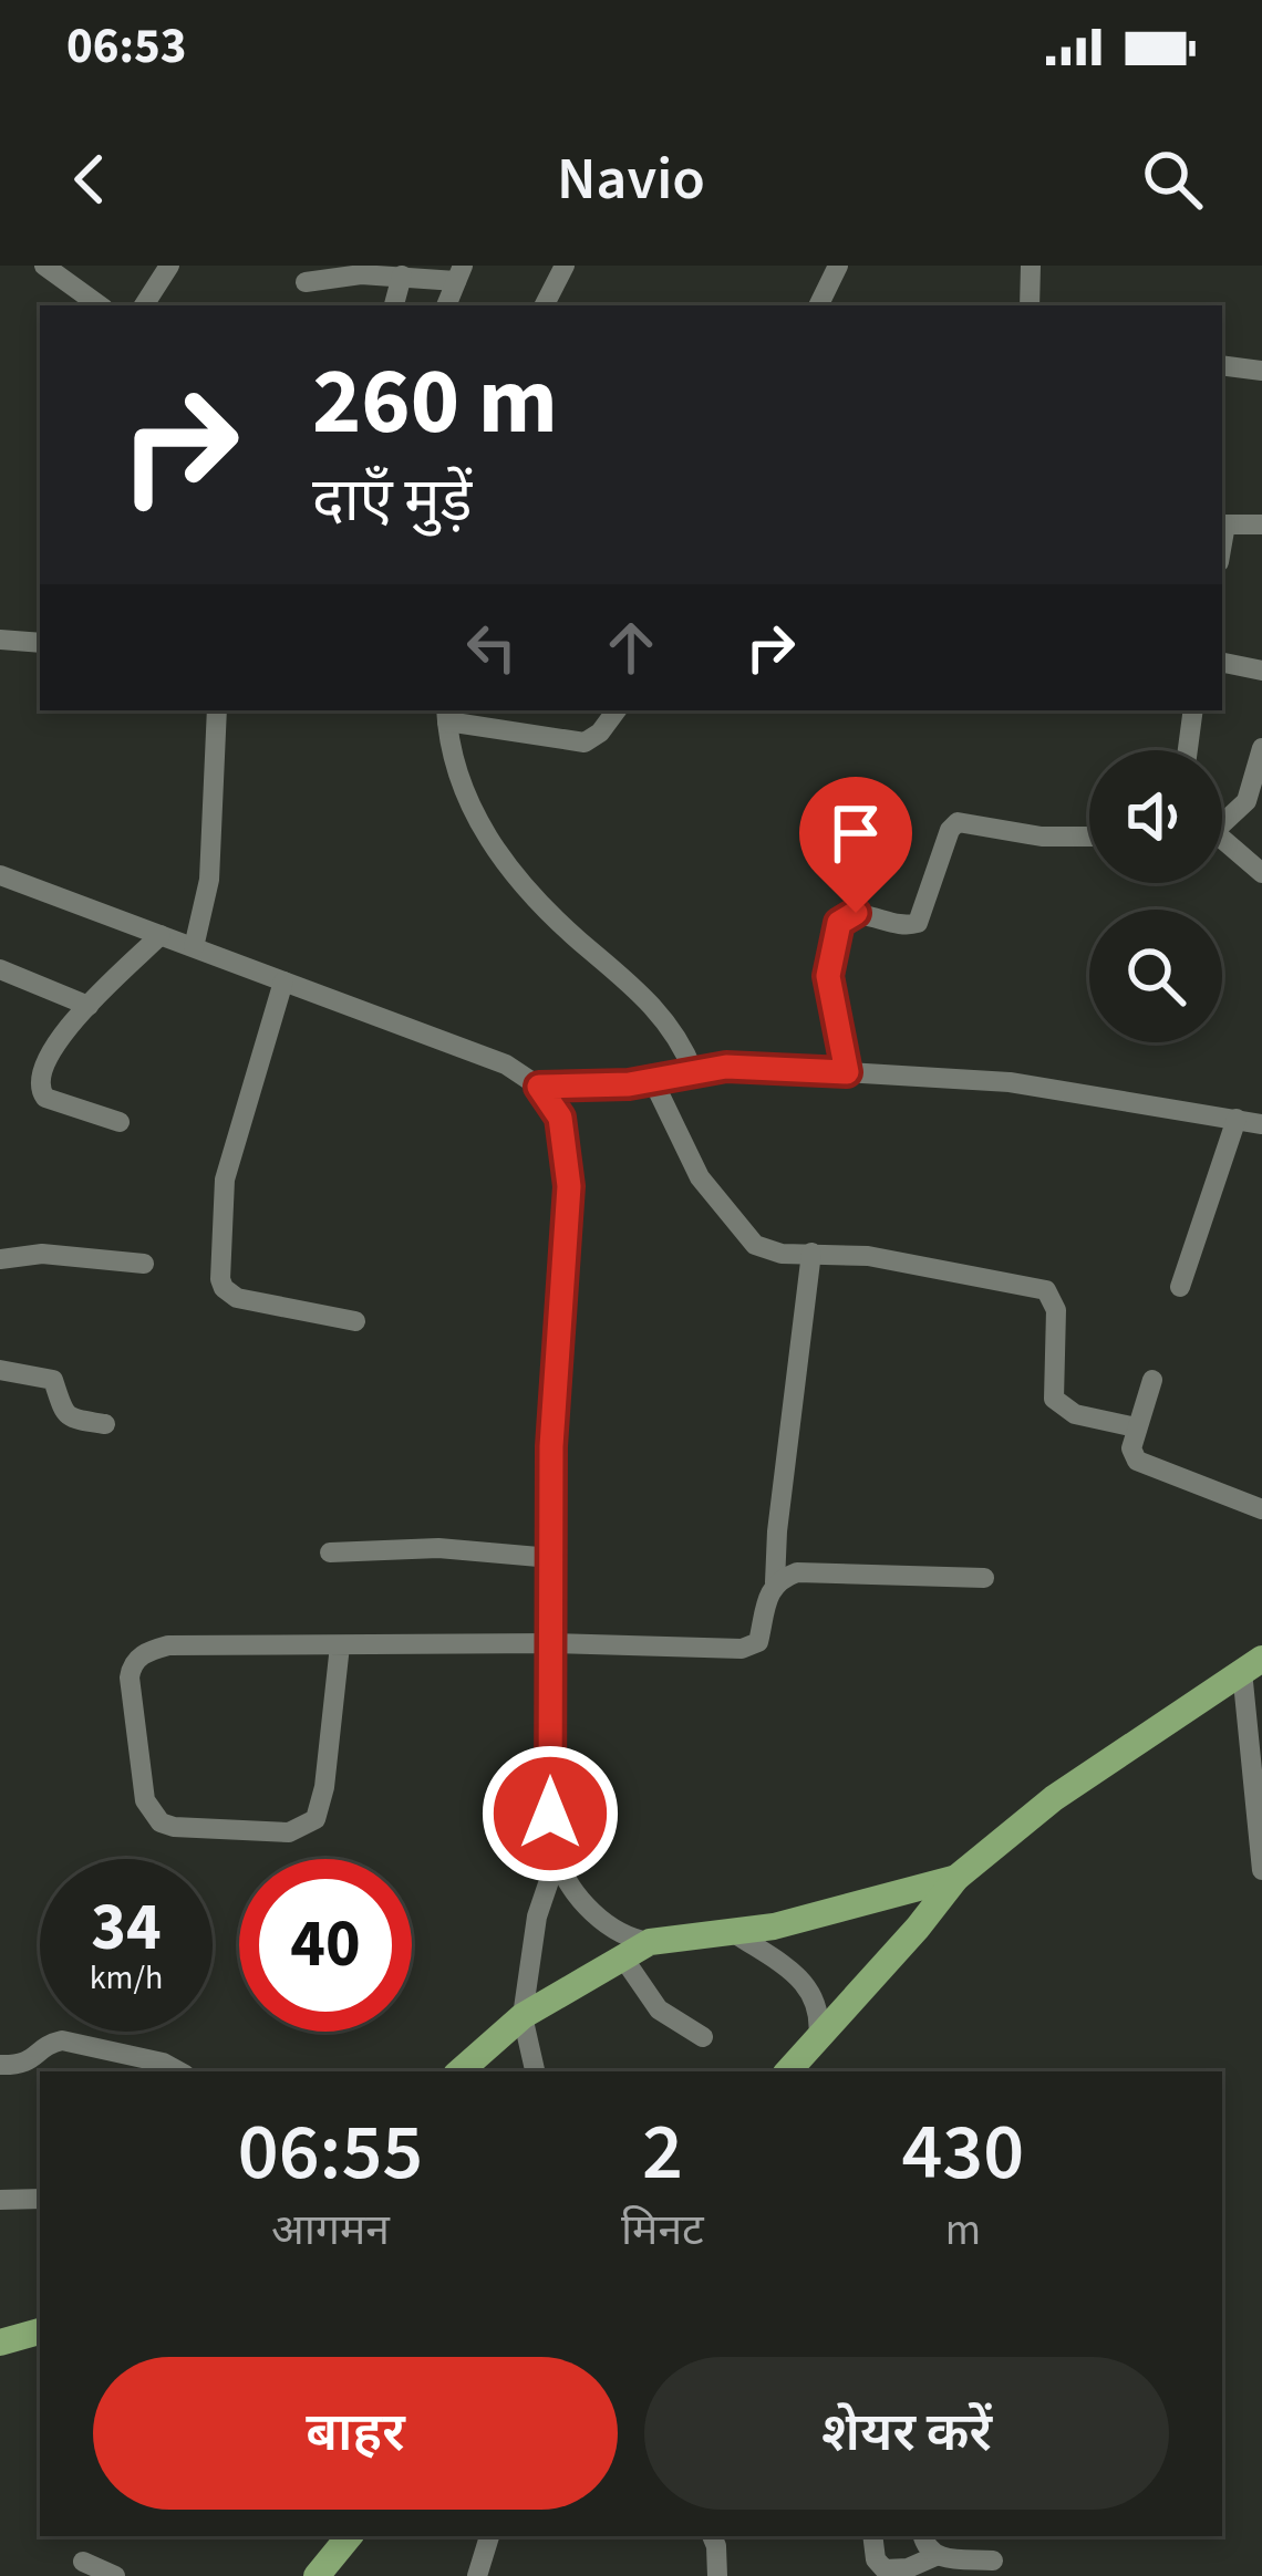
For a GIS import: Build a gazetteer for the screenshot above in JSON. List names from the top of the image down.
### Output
{
  "page": {
    "status": "06:53",
    "header": "Navio",
    "turn": ["260 m", "दाएँ मुड़ें"],
    "speed": "34 km/h",
    "limit": "40",
    "eta": [
      "06:55",
      "आगमन",
      "2",
      "मिनट",
      "430",
      "m"
    ],
    "buttons": ["बाहर", "शेयर करें"]
  }
}
